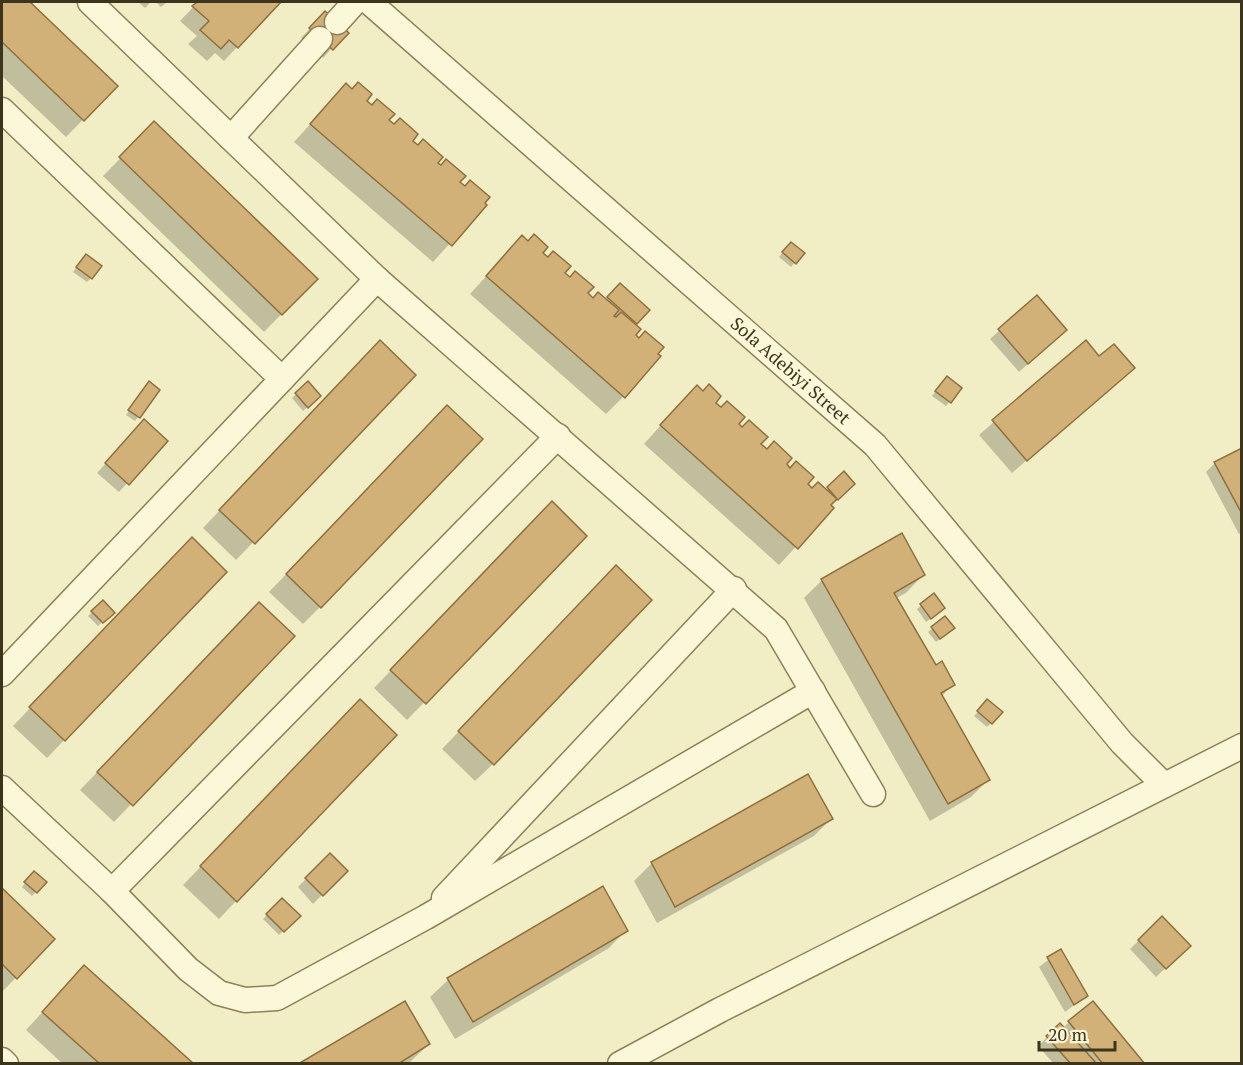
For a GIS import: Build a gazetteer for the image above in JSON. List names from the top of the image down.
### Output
{
  "streets": {
    "street": ["Sola Adebiyi Street"]
  },
  "scale_bar": "20 m"
}
